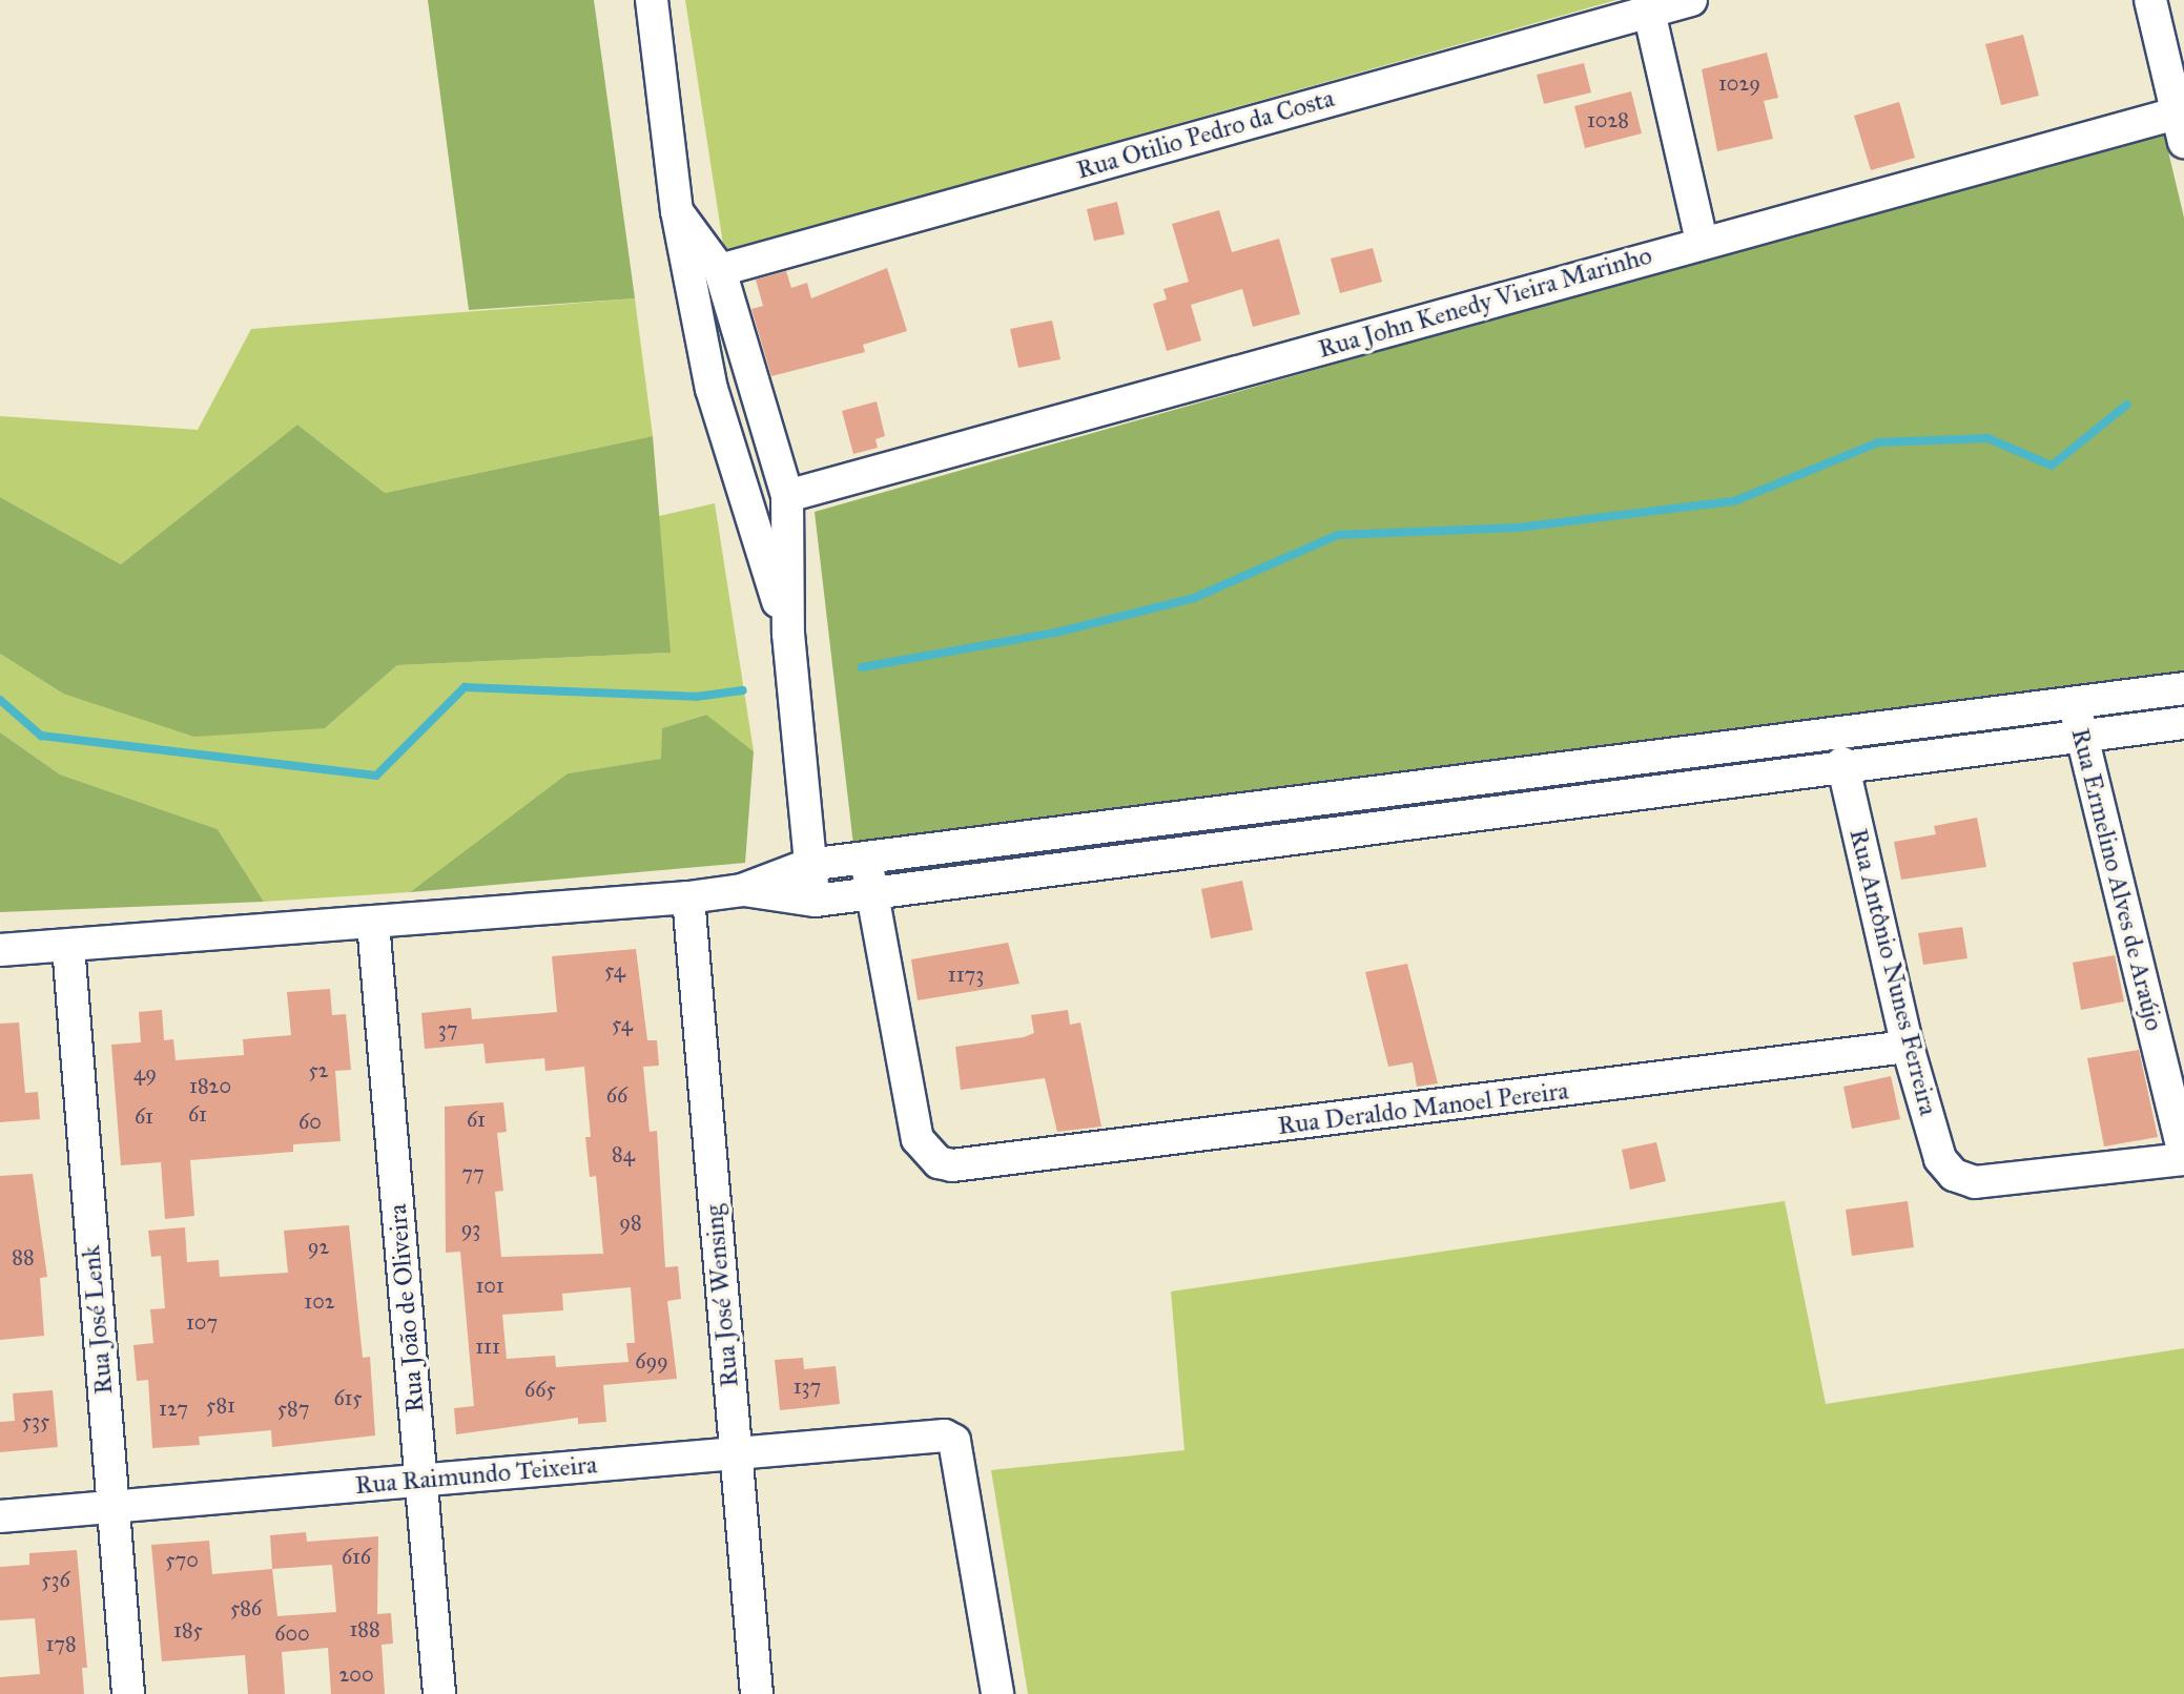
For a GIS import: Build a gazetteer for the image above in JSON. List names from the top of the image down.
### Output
{
  "streets": {
    "street": [
      "Rua Otilio Pedro da Costa",
      "Rua John Kenedy Vieira Marinho",
      "Rua Ermelino Alves de Araújo",
      "Rua Antônio Nunes Ferreira",
      "Rua Deraldo Manoel Pereira",
      "Rua José Wensing",
      "Rua João de Oliveira",
      "Rua José Lenk",
      "Rua Raimundo Teixeira"
    ]
  },
  "crossings": [
    ["Rua Ermelino Alves de Araújo", "Rua Antônio Nunes Ferreira"],
    ["Rua Antônio Nunes Ferreira", "Rua Deraldo Manoel Pereira"],
    ["Rua José Wensing", "Rua Raimundo Teixeira"],
    ["Rua João de Oliveira", "Rua Raimundo Teixeira"],
    ["Rua José Lenk", "Rua Raimundo Teixeira"]
  ],
  "house_numbers": [
    "1029",
    "1028",
    "54",
    "1173",
    "54",
    "37",
    "52",
    "49",
    "1820",
    "66",
    "61",
    "61",
    "61",
    "60",
    "84",
    "77",
    "98",
    "93",
    "92",
    "88",
    "101",
    "102",
    "107",
    "111",
    "699",
    "137",
    "665",
    "615",
    "581",
    "127",
    "587",
    "535",
    "616",
    "570",
    "536",
    "586",
    "188",
    "185",
    "600",
    "178",
    "200"
  ]
}
